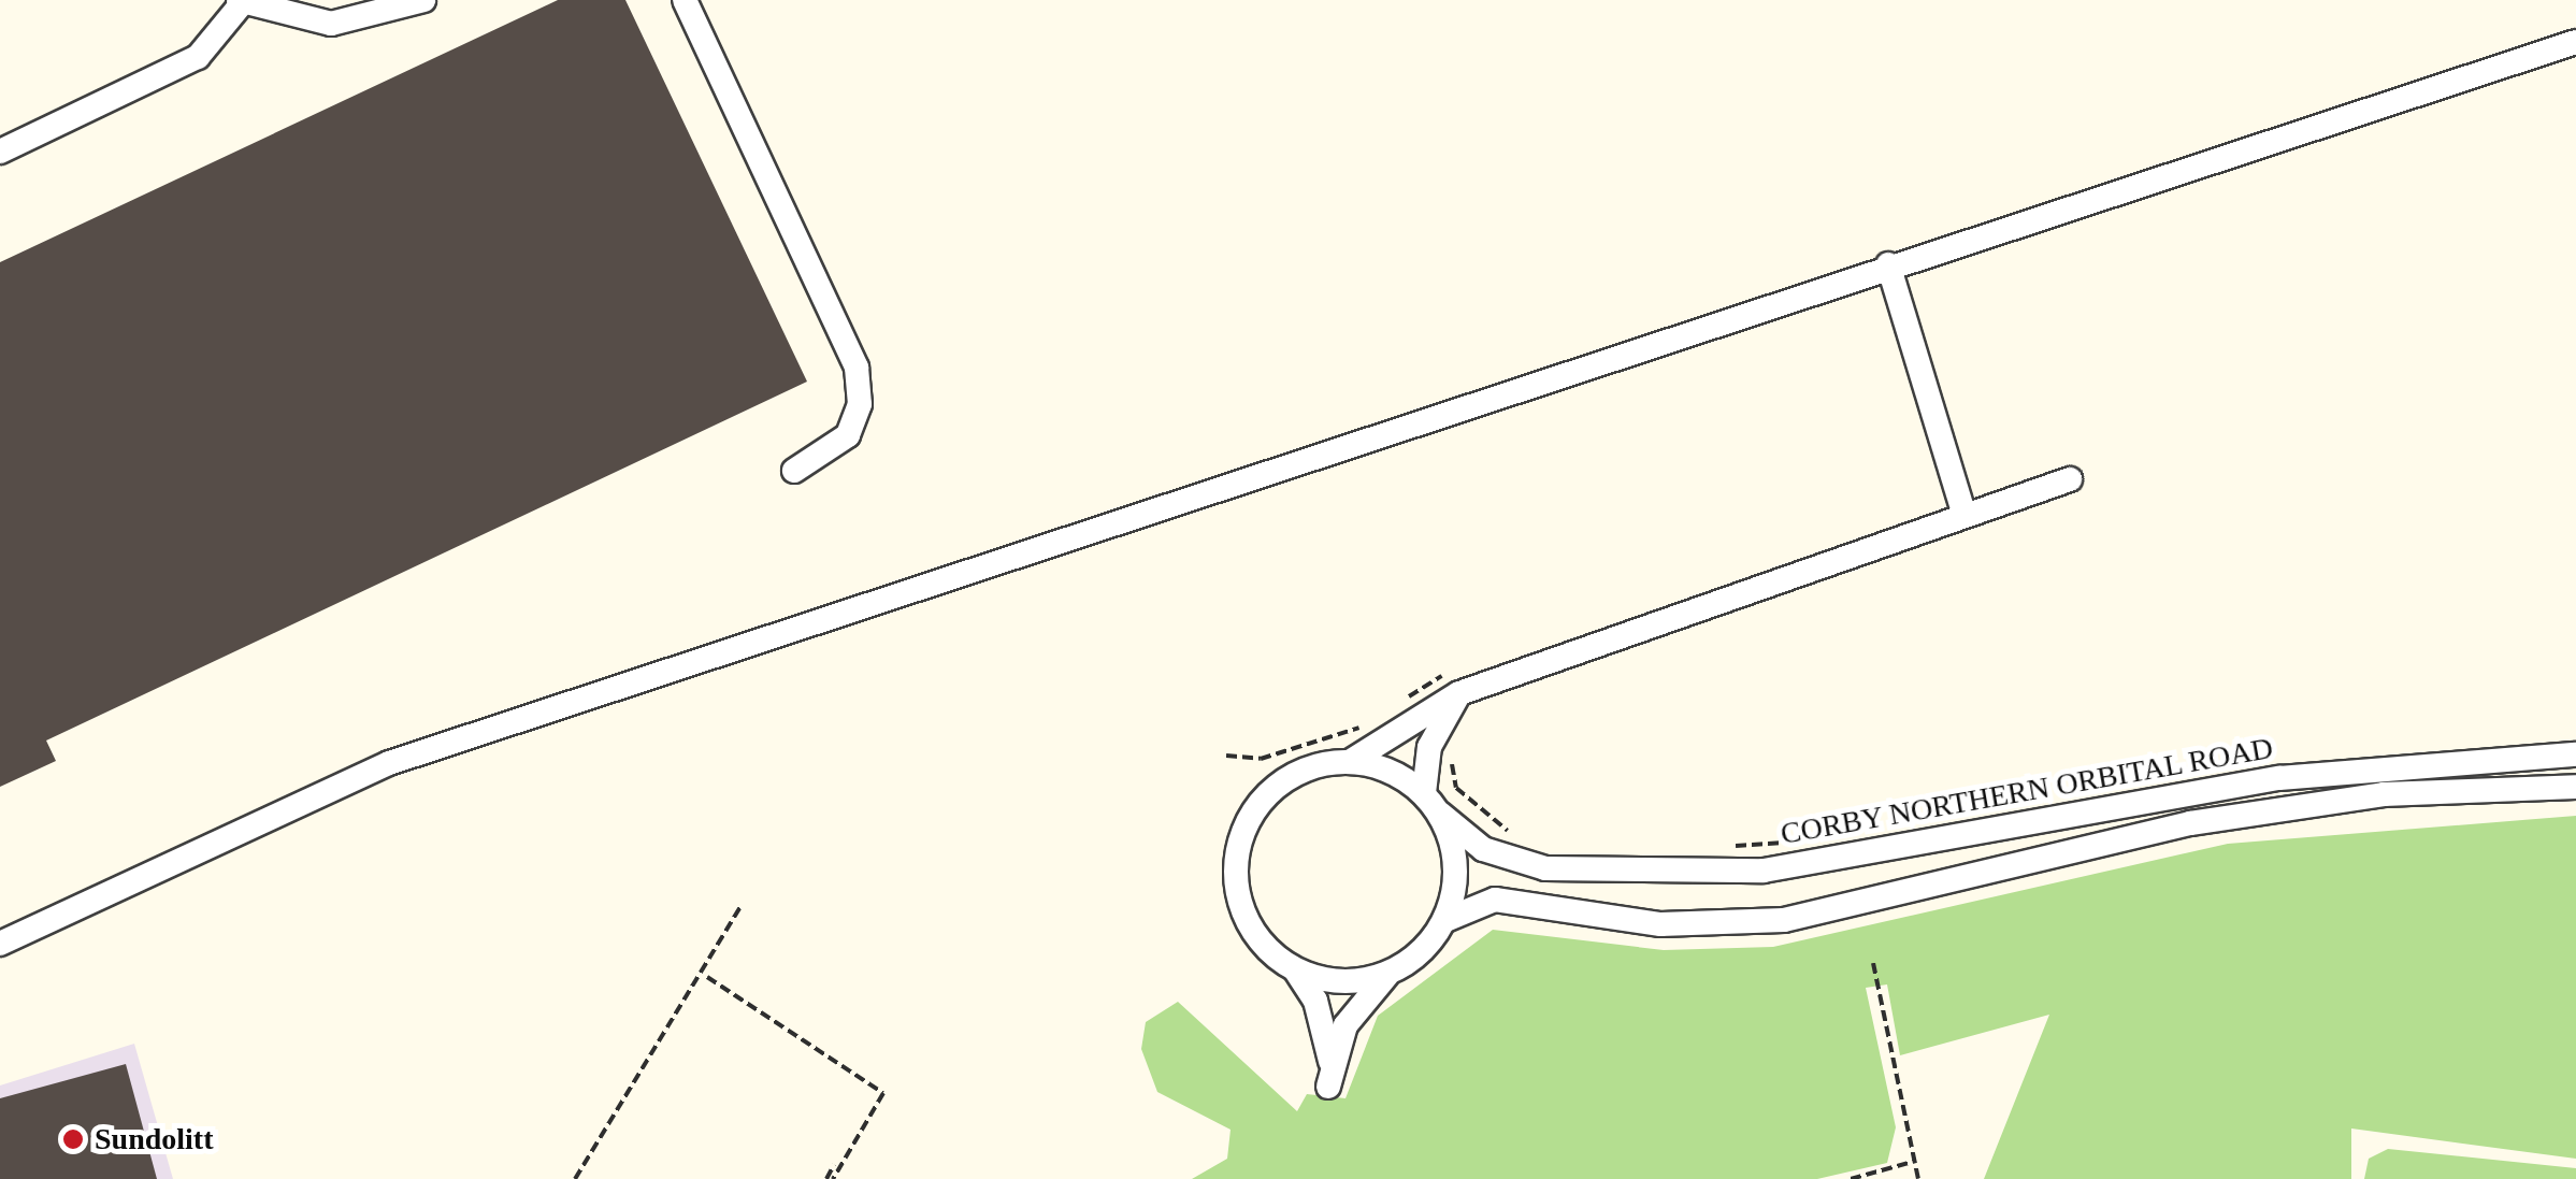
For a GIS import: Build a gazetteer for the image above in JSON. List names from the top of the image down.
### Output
{
  "streets": {
    "street": ["CORBY NORTHERN ORBITAL ROAD"]
  },
  "places": ["Sundolitt"]
}
